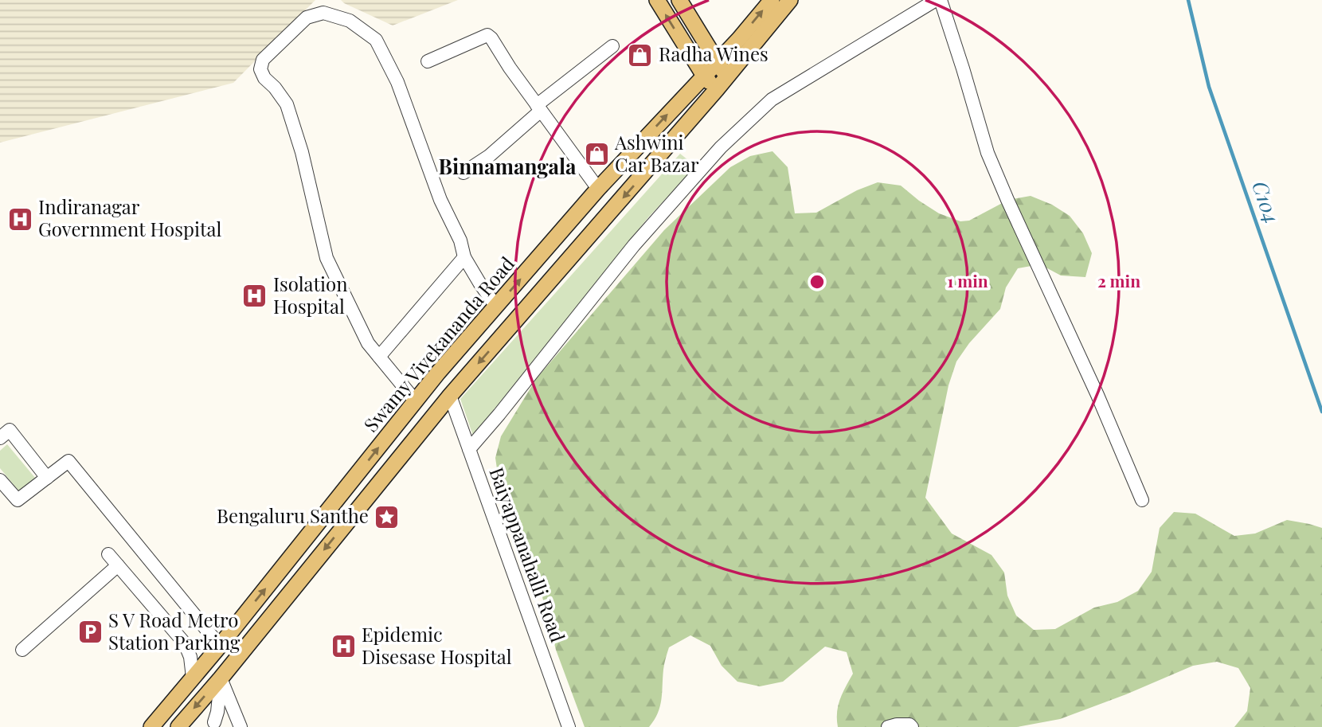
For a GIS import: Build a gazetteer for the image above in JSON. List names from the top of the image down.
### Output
{
  "streets": {
    "main road": ["Swamy Vivekananda Road"],
    "street": ["Baiyappanahalli Road"]
  },
  "crossings": [
    ["Swamy Vivekananda Road", "Baiyappanahalli Road"]
  ],
  "districts": ["Binnamangala"],
  "water": ["C104"],
  "places": {
    "shop": ["Radha Wines", "Ashwini Car Bazar"],
    "hospital": ["Indiranagar Government Hospital", "Isolation Hospital", "Epidemic Disesase Hospital"],
    "place": ["Bengaluru Santhe"],
    "parking": ["S V Road Metro Station Parking"]
  },
  "rings": ["1 min", "2 min"]
}
